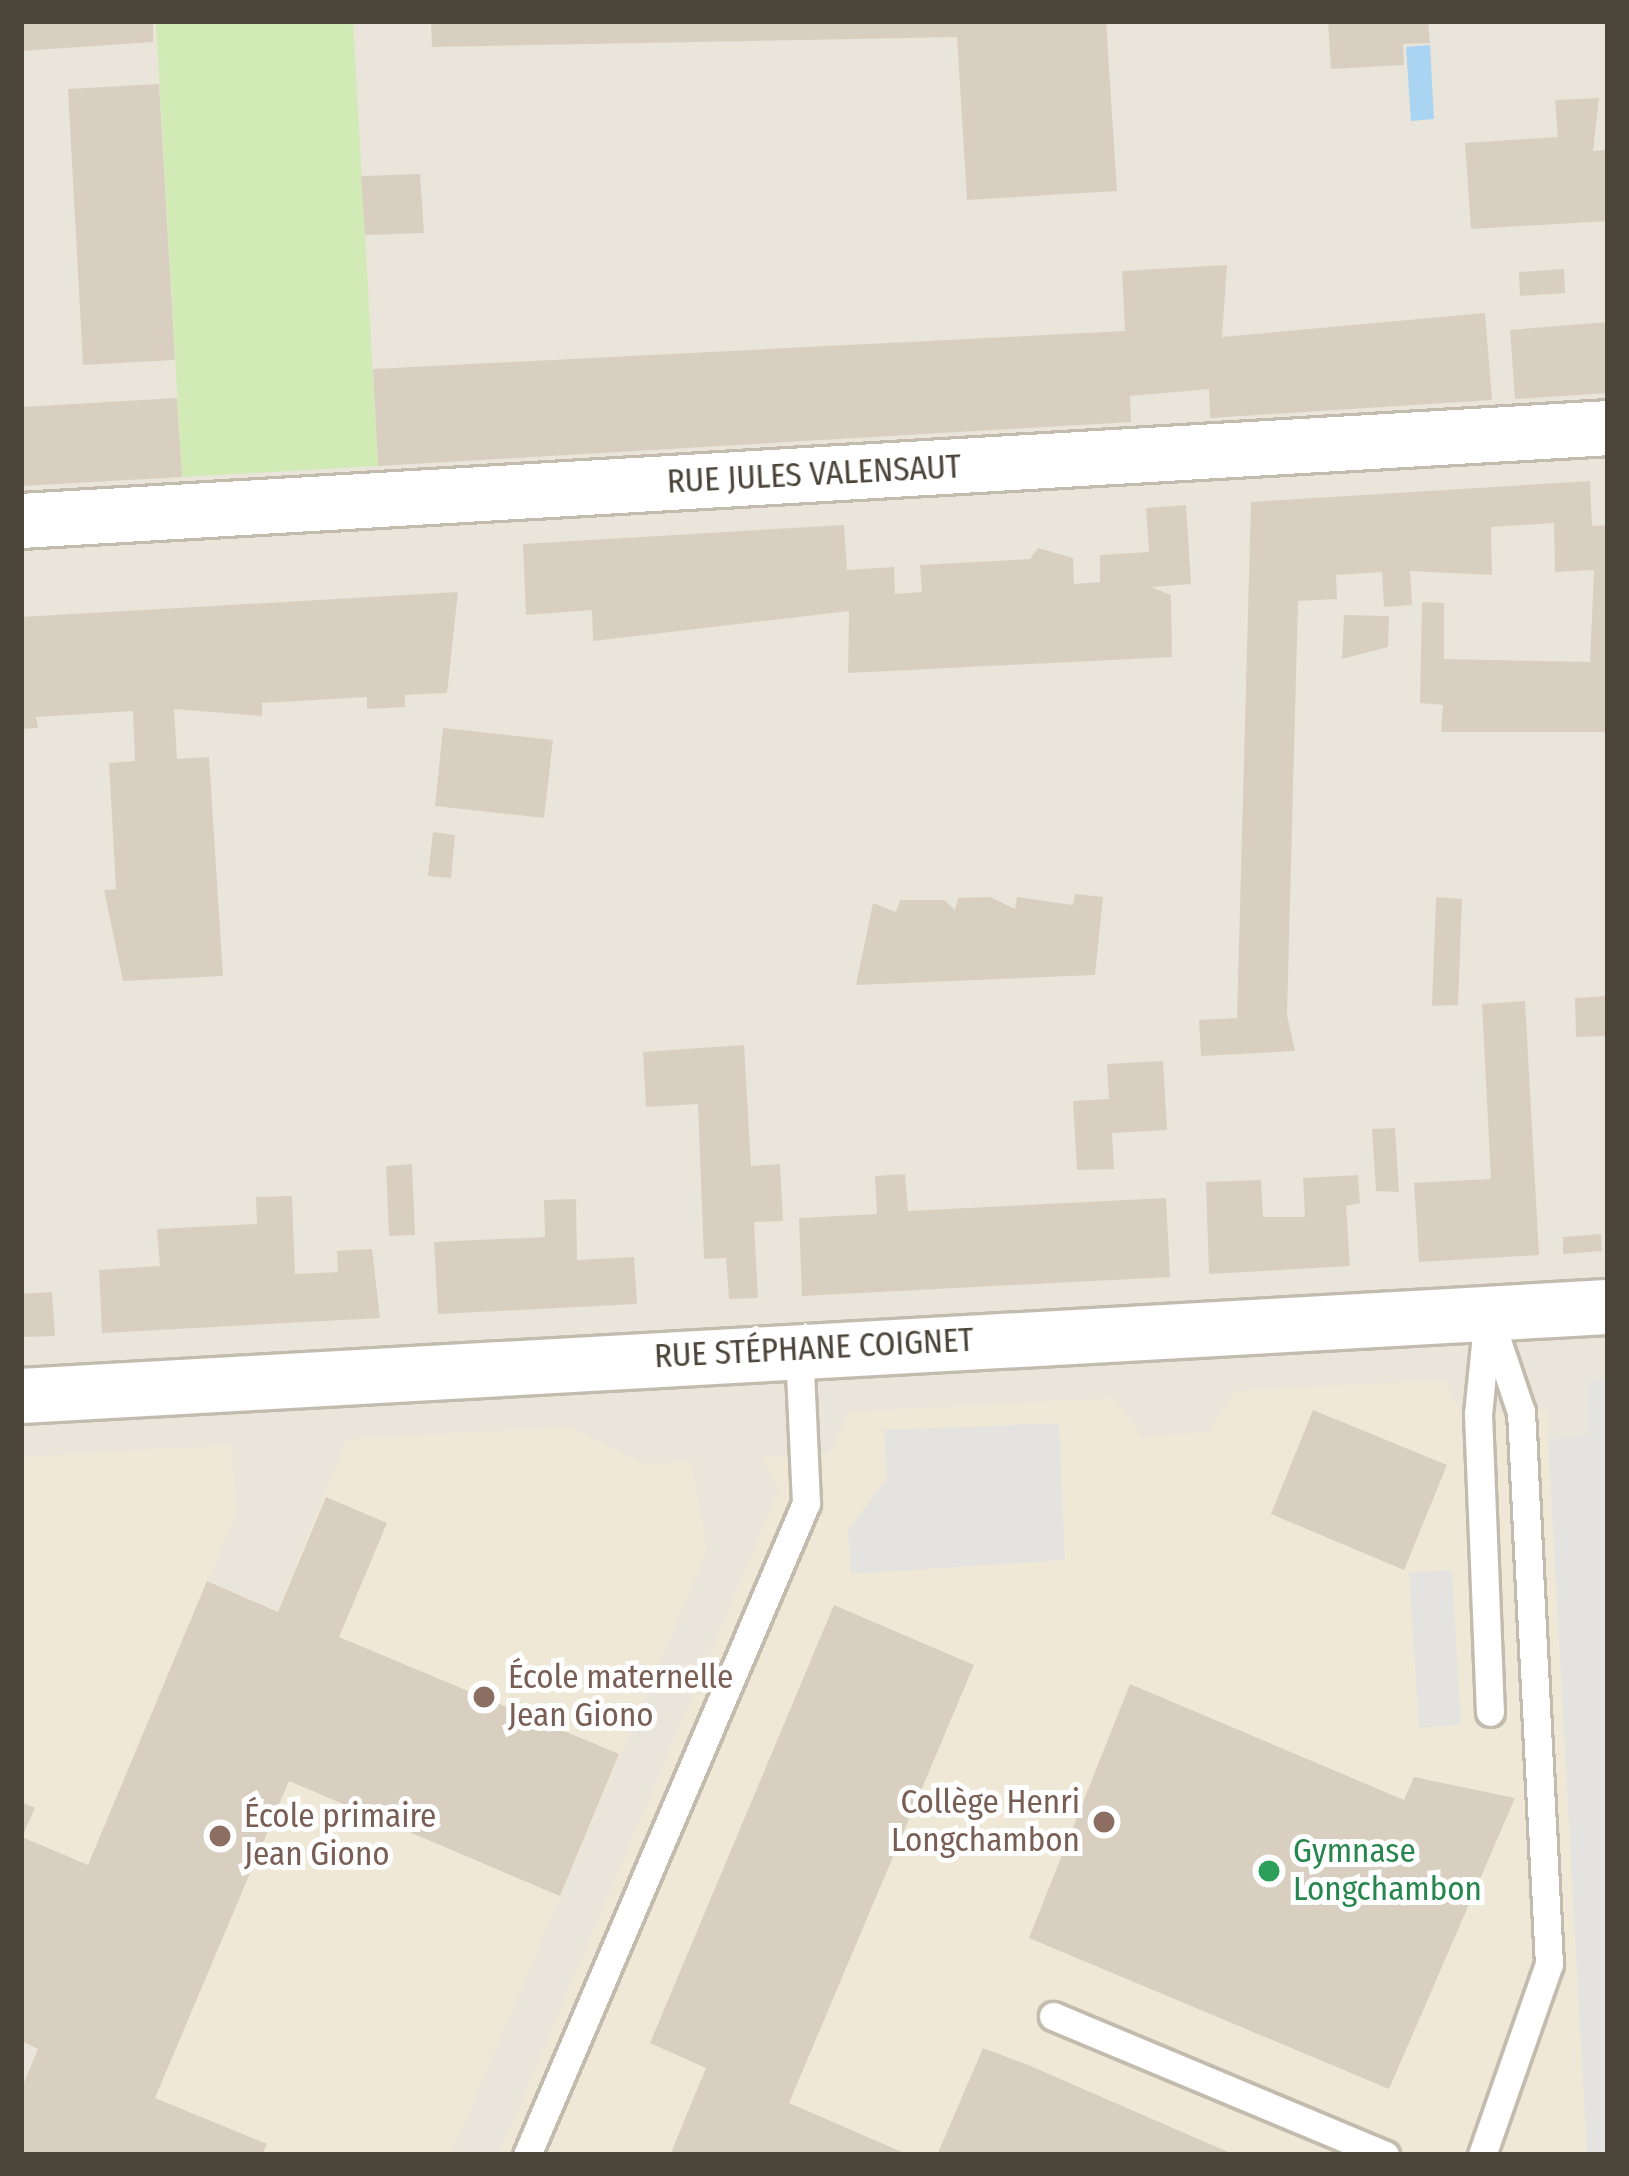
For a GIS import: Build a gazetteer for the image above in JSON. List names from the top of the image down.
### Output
{
  "streets": {
    "street": ["RUE JULES VALENSAUT", "RUE STÉPHANE COIGNET"]
  },
  "places": [
    "École maternelle Jean Giono",
    "Collège Henri Longchambon",
    "École primaire Jean Giono",
    "Gymnase Longchambon"
  ]
}
